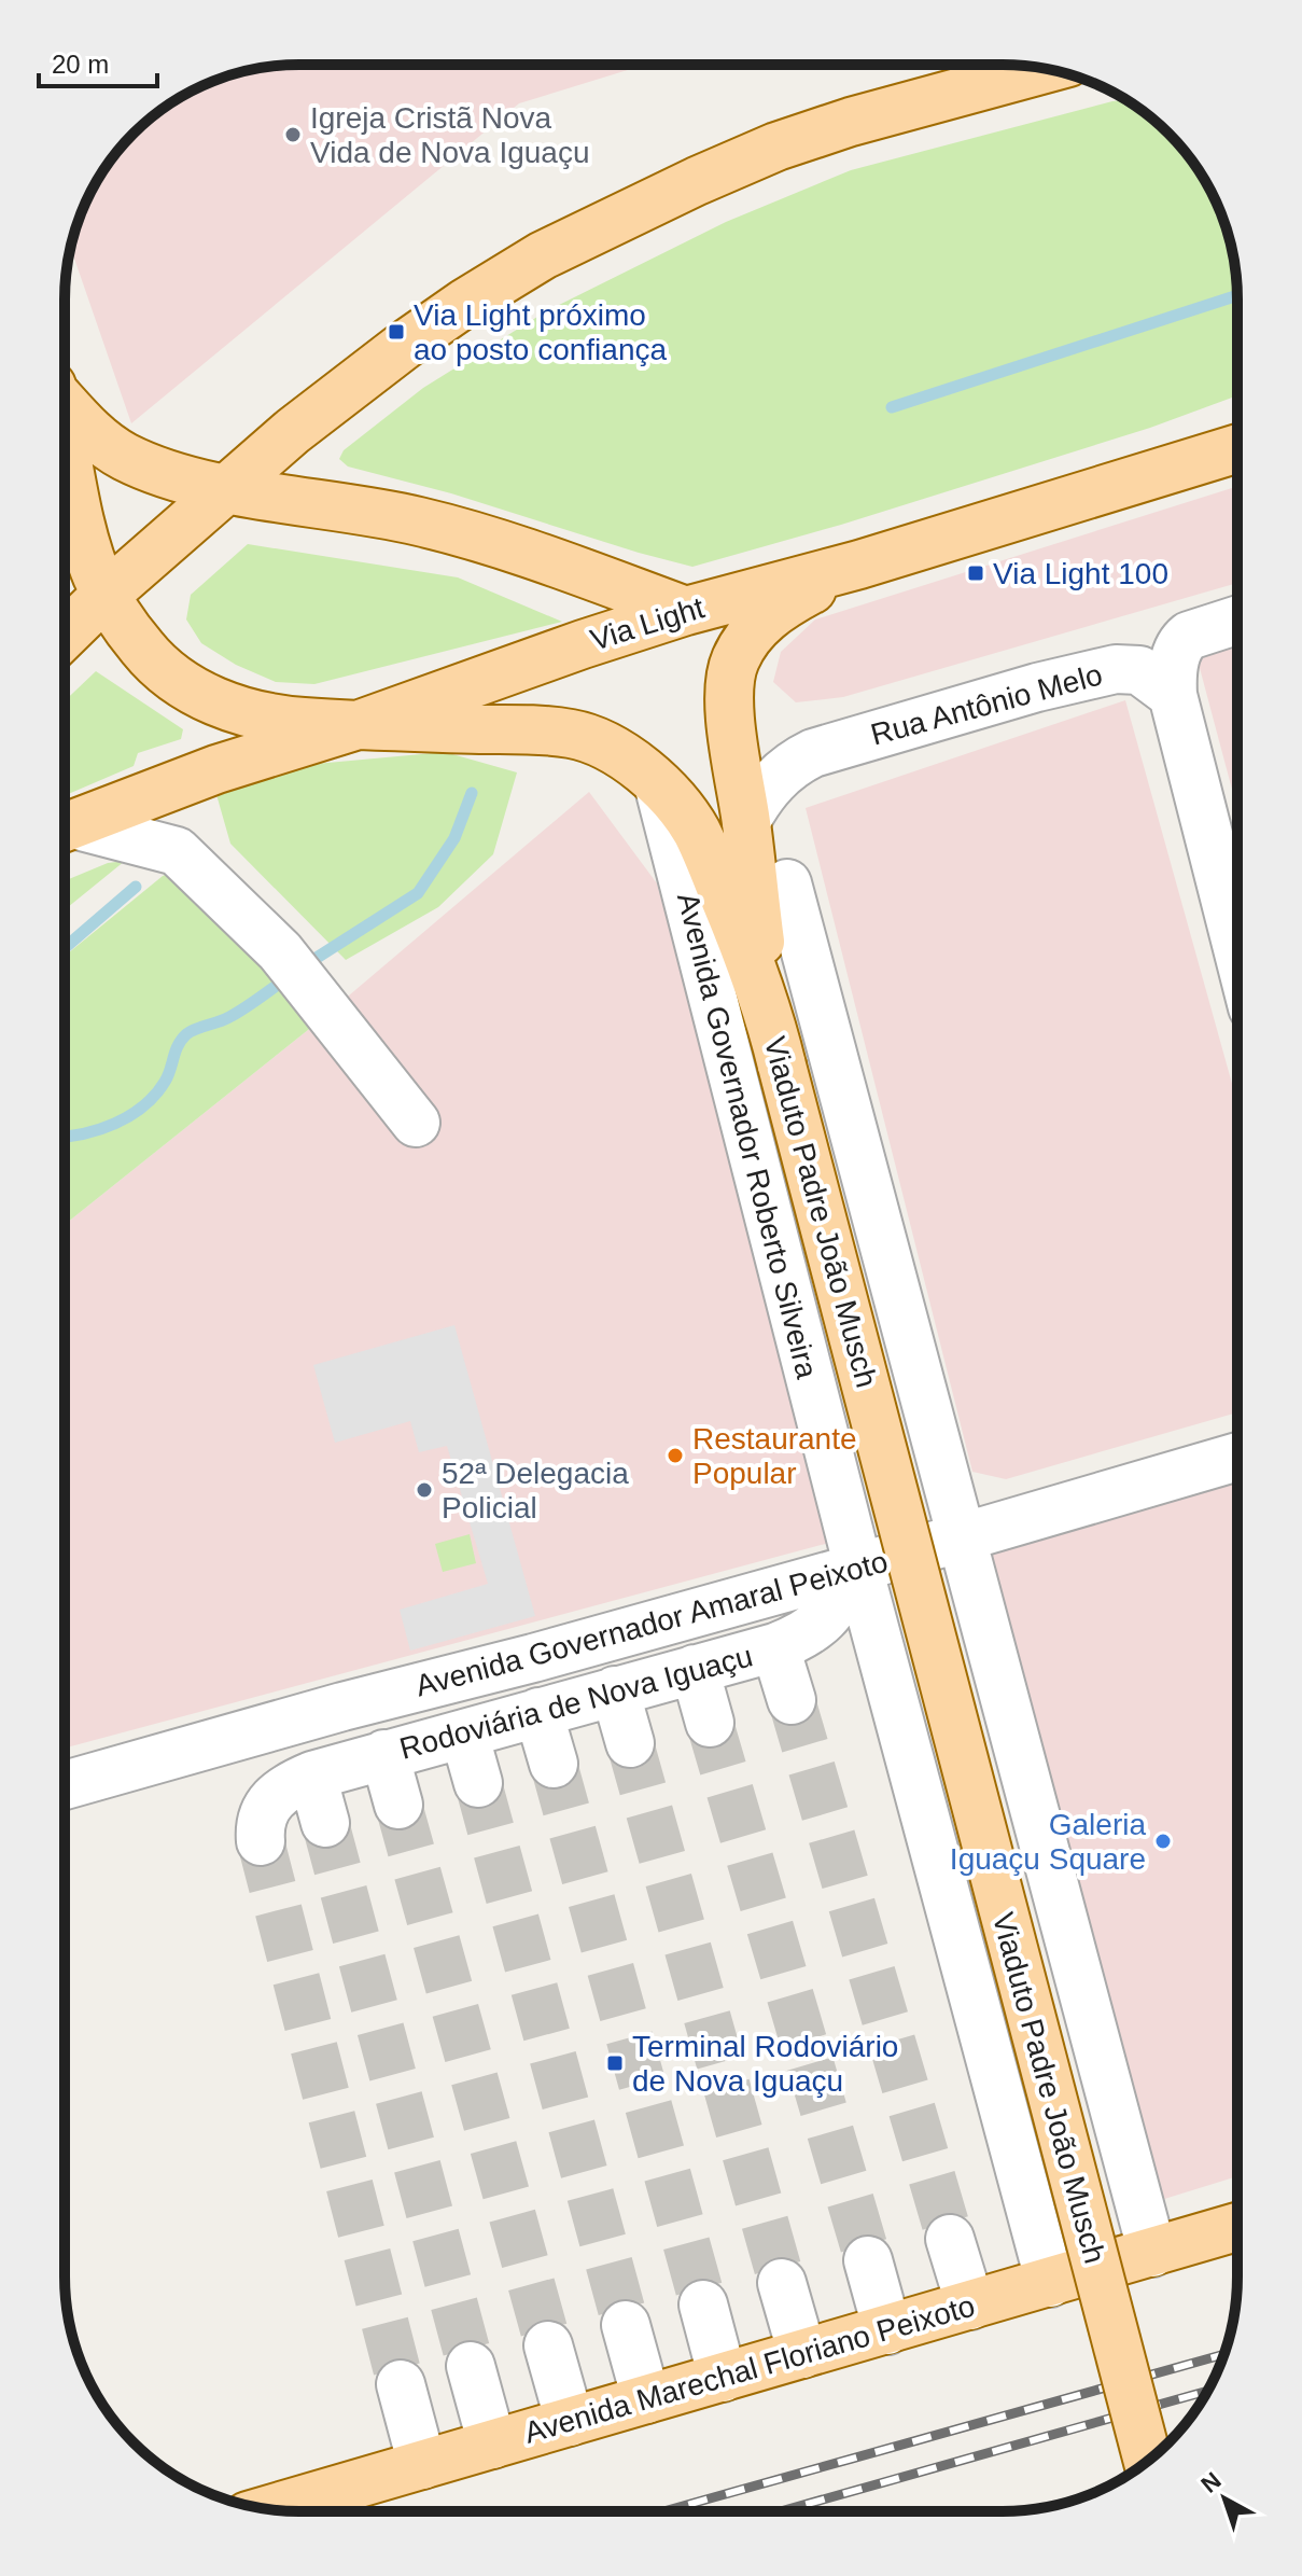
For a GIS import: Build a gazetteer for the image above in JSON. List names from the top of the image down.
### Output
{
  "streets": {
    "main road": ["Via Light", "Viaduto Padre João Musch", "Avenida Marechal Floriano Peixoto"],
    "street": [
      "Rua Antônio Melo",
      "Avenida Governador Roberto Silveira",
      "Avenida Governador Amaral Peixoto",
      "Rodoviária de Nova Iguaçu"
    ]
  },
  "crossings": [
    ["Via Light", "Viaduto Padre João Musch"],
    ["Rua Antônio Melo", "Viaduto Padre João Musch"],
    ["Avenida Governador Roberto Silveira", "Viaduto Padre João Musch"],
    ["Avenida Governador Roberto Silveira", "Avenida Governador Amaral Peixoto"],
    ["Avenida Governador Roberto Silveira", "Rodoviária de Nova Iguaçu"],
    ["Avenida Governador Roberto Silveira", "Avenida Marechal Floriano Peixoto"],
    ["Avenida Governador Amaral Peixoto", "Rodoviária de Nova Iguaçu"]
  ],
  "places": {
    "other": [
      "Igreja Cristã Nova Vida de Nova Iguaçu",
      "Restaurante Popular",
      "52ª Delegacia Policial",
      "Galeria Iguaçu Square"
    ],
    "transit": ["Via Light próximo ao posto confiança", "Via Light 100", "Terminal Rodoviário de Nova Iguaçu"]
  },
  "scale_bar": "20 m",
  "north": "top left"
}
